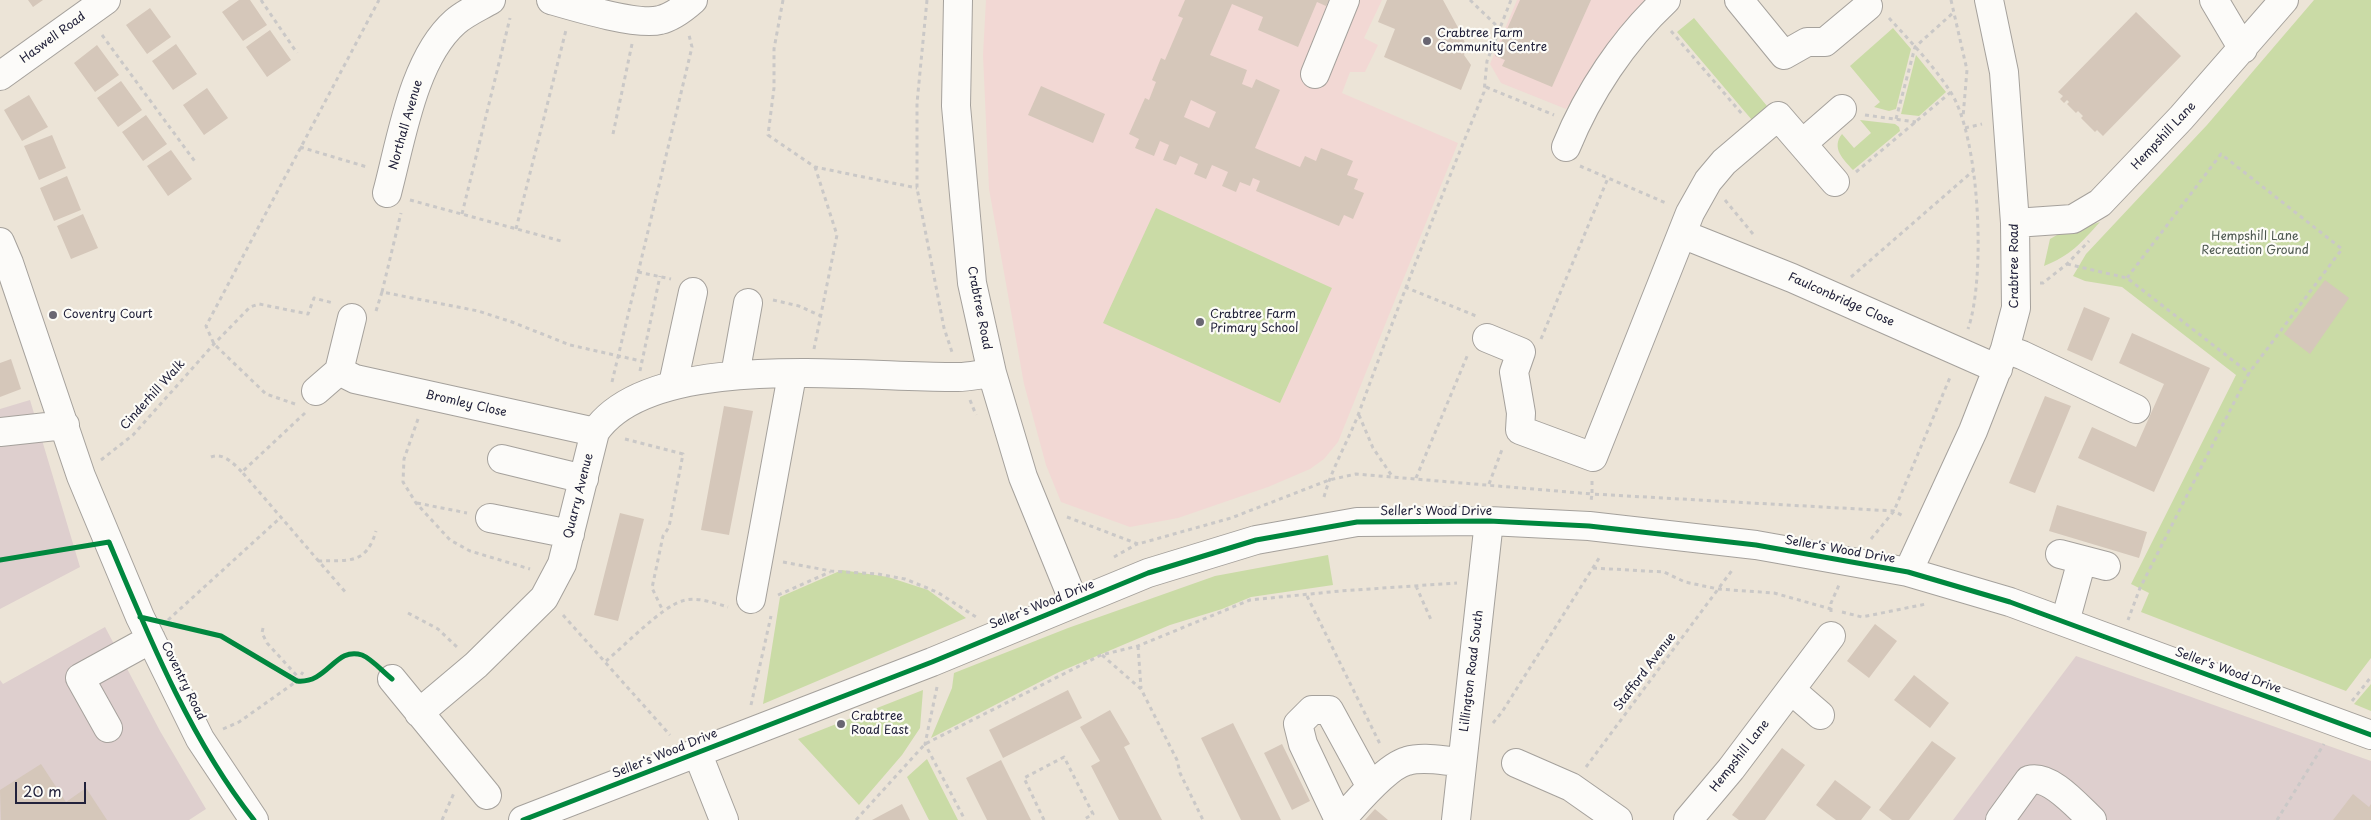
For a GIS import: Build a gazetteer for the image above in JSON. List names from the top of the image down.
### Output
{
  "streets": {
    "street": [
      "Haswell Road",
      "Northall Avenue",
      "Hempshill Lane",
      "Crabtree Road",
      "Faulconbridge Close",
      "Bromley Close",
      "Quarry Avenue",
      "Seller's Wood Drive",
      "Lillington Road South",
      "Coventry Road"
    ],
    "path": ["Cinderhill Walk", "Stafford Avenue"]
  },
  "crossings": [
    ["Hempshill Lane", "Crabtree Road"],
    ["Crabtree Road", "Faulconbridge Close"],
    ["Crabtree Road", "Seller's Wood Drive"],
    ["Cinderhill Walk", "Coventry Road"],
    ["Bromley Close", "Quarry Avenue"],
    ["Seller's Wood Drive", "Lillington Road South"]
  ],
  "parks": ["Hempshill Lane Recreation Ground"],
  "places": [
    "Crabtree Farm Community Centre",
    "Coventry Court",
    "Crabtree Farm Primary School",
    "Crabtree Road East"
  ],
  "scale_bar": "20 m"
}
